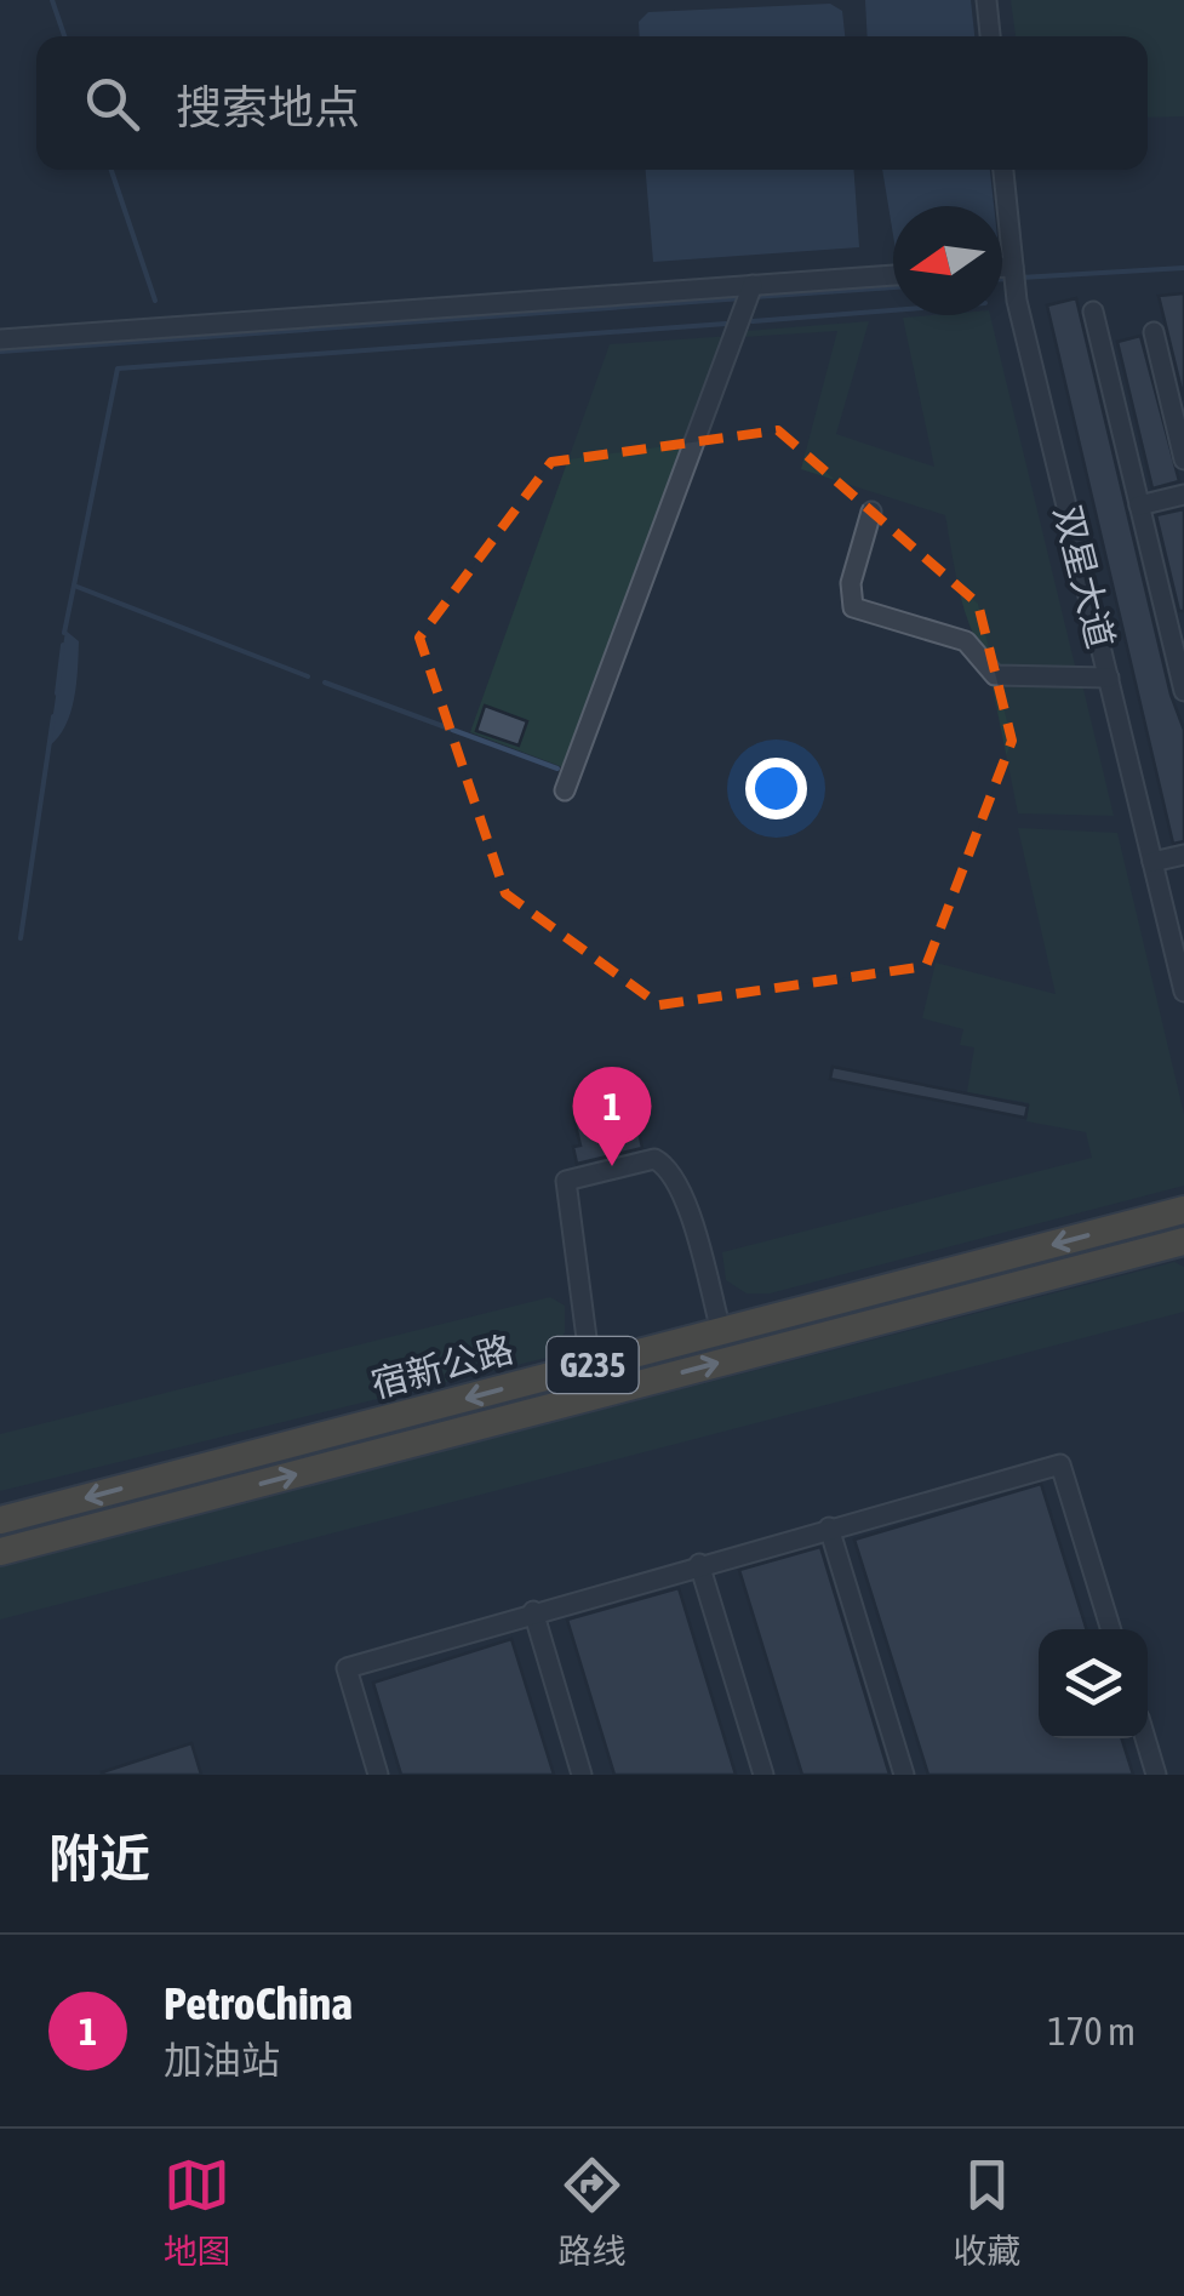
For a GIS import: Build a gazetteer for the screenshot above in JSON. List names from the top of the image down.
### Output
{
  "streets": {
    "highway": ["G235", "宿新公路"],
    "street": ["双星大道"]
  },
  "north": "left",
  "page": {
    "search": "搜索地点",
    "pins": "1",
    "heading": "附近",
    "list": [
      {
        "mark": "1",
        "name": "PetroChina",
        "note": "加油站",
        "value": "170 m"
      }
    ],
    "nav": ["地图", "路线", "收藏"]
  }
}
